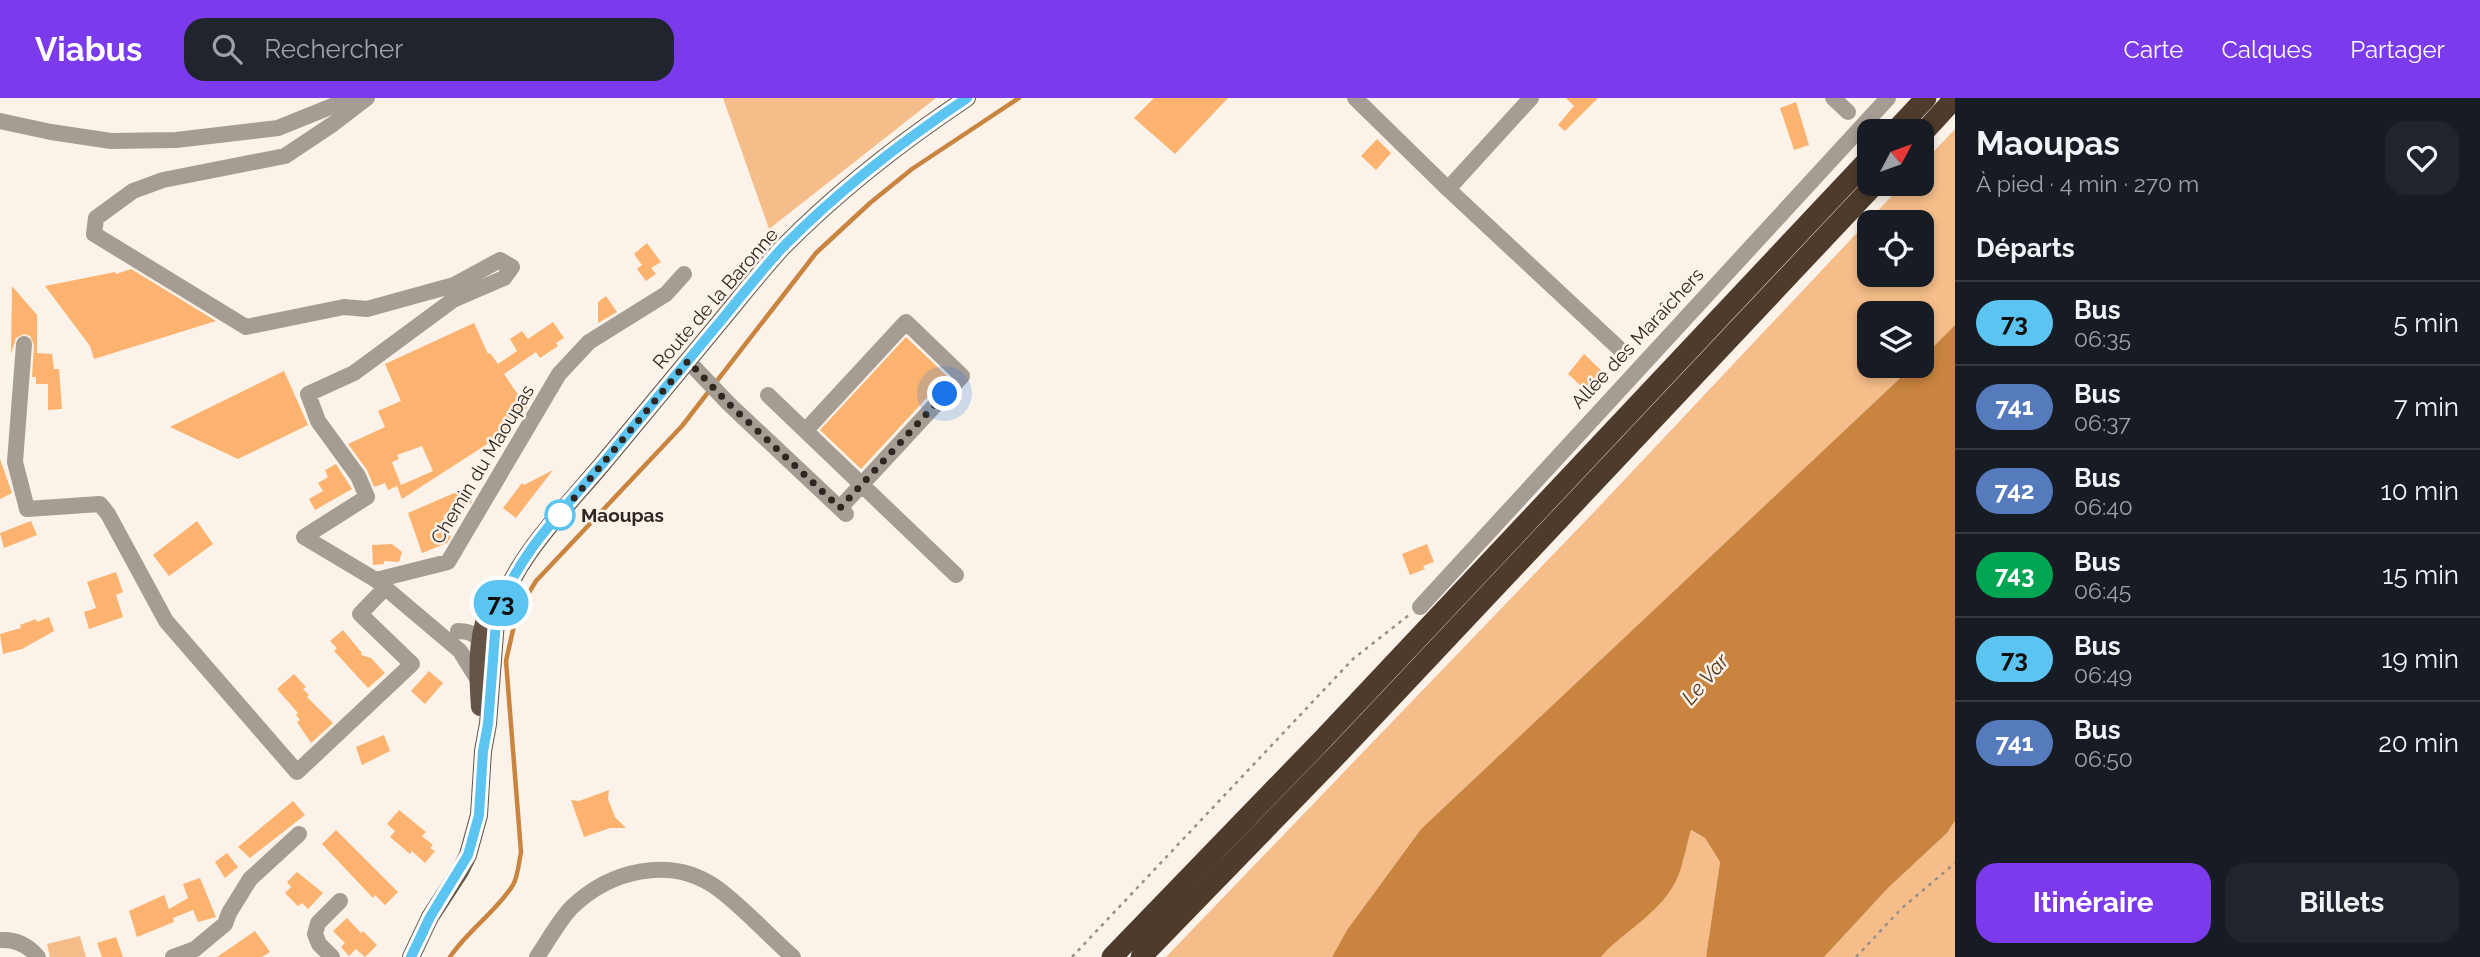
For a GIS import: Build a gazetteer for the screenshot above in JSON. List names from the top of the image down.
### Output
{
  "streets": {
    "main road": ["Route de la Baronne"],
    "street": ["Allée des Maraîchers", "Chemin du Maoupas"]
  },
  "water": ["Le Var"],
  "places": ["Maoupas"],
  "lines": ["bus line 73"],
  "north": "top right",
  "page": {
    "header": "Viabus",
    "search": "Rechercher",
    "nav": ["Carte", "Calques", "Partager"],
    "on_map": "73",
    "heading": [
      ["Maoupas", "À pied · 4 min · 270 m"],
      "Départs"
    ],
    "list": [
      {
        "mark": "73",
        "name": "Bus",
        "note": "06:35",
        "value": "5 min"
      },
      {
        "mark": "741",
        "name": "Bus",
        "note": "06:37",
        "value": "7 min"
      },
      {
        "mark": "742",
        "name": "Bus",
        "note": "06:40",
        "value": "10 min"
      },
      {
        "mark": "743",
        "name": "Bus",
        "note": "06:45",
        "value": "15 min"
      },
      {
        "mark": "73",
        "name": "Bus",
        "note": "06:49",
        "value": "19 min"
      },
      {
        "mark": "741",
        "name": "Bus",
        "note": "06:50",
        "value": "20 min"
      }
    ],
    "buttons": ["Itinéraire", "Billets"]
  }
}
